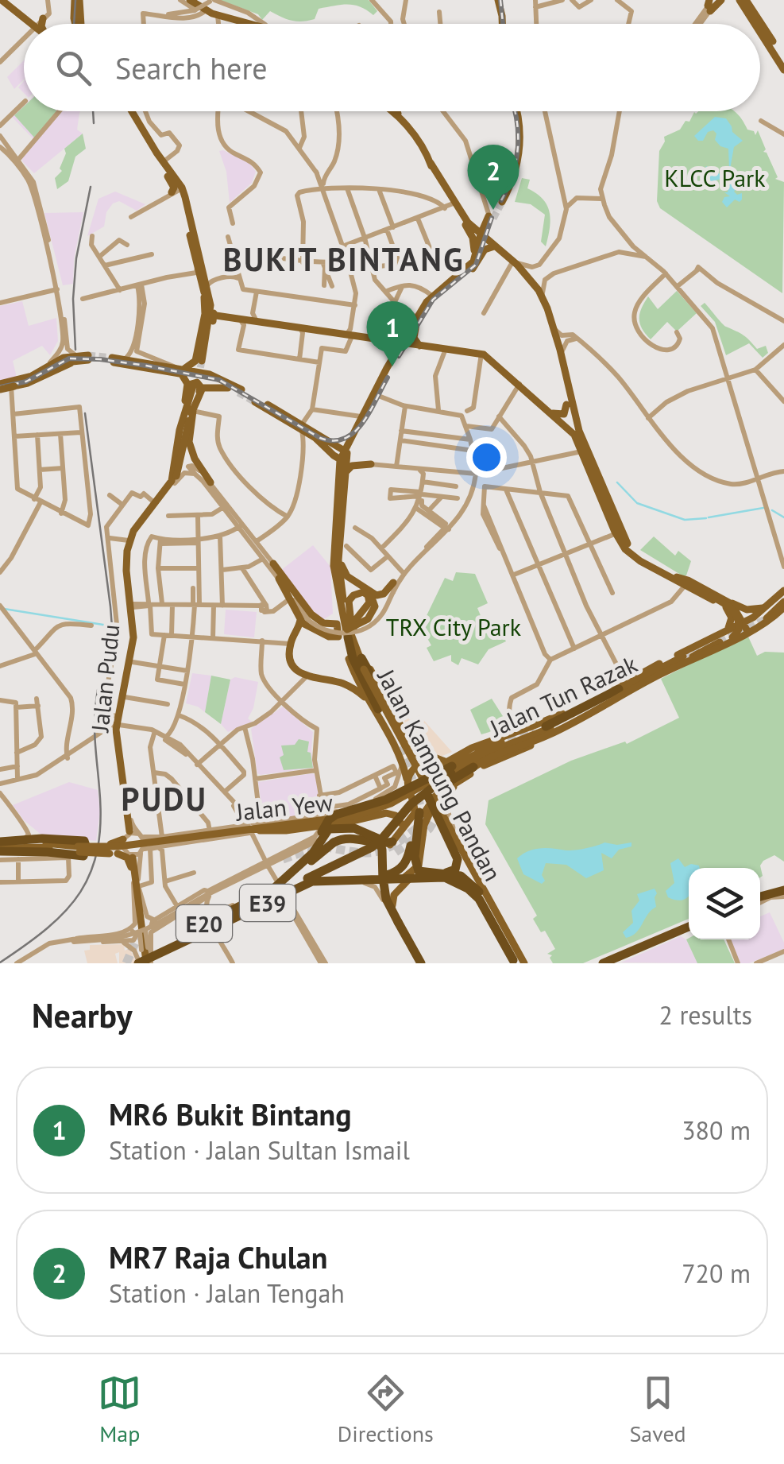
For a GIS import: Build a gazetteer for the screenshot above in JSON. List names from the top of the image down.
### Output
{
  "streets": {
    "highway": ["E39", "E20"],
    "main road": [
      "Jalan Pudu",
      "Jalan Tun Razak",
      "Jalan Kampung Pandan",
      "Jalan Yew"
    ]
  },
  "crossings": [
    ["Jalan Pudu", "Jalan Yew"],
    ["Jalan Kampung Pandan", "Jalan Yew"],
    ["Jalan Kampung Pandan", "E39"],
    ["E39", "E20"]
  ],
  "districts": ["BUKIT BINTANG", "PUDU"],
  "parks": ["KLCC Park", "TRX City Park"],
  "page": {
    "search": "Search here",
    "pins": ["2", "1"],
    "heading": ["Nearby", "2 results"],
    "list": [
      {
        "mark": "1",
        "name": "MR6 Bukit Bintang",
        "note": "Station · Jalan Sultan Ismail",
        "value": "380 m"
      },
      {
        "mark": "2",
        "name": "MR7 Raja Chulan",
        "note": "Station · Jalan Tengah",
        "value": "720 m"
      }
    ],
    "nav": ["Map", "Directions", "Saved"]
  }
}
